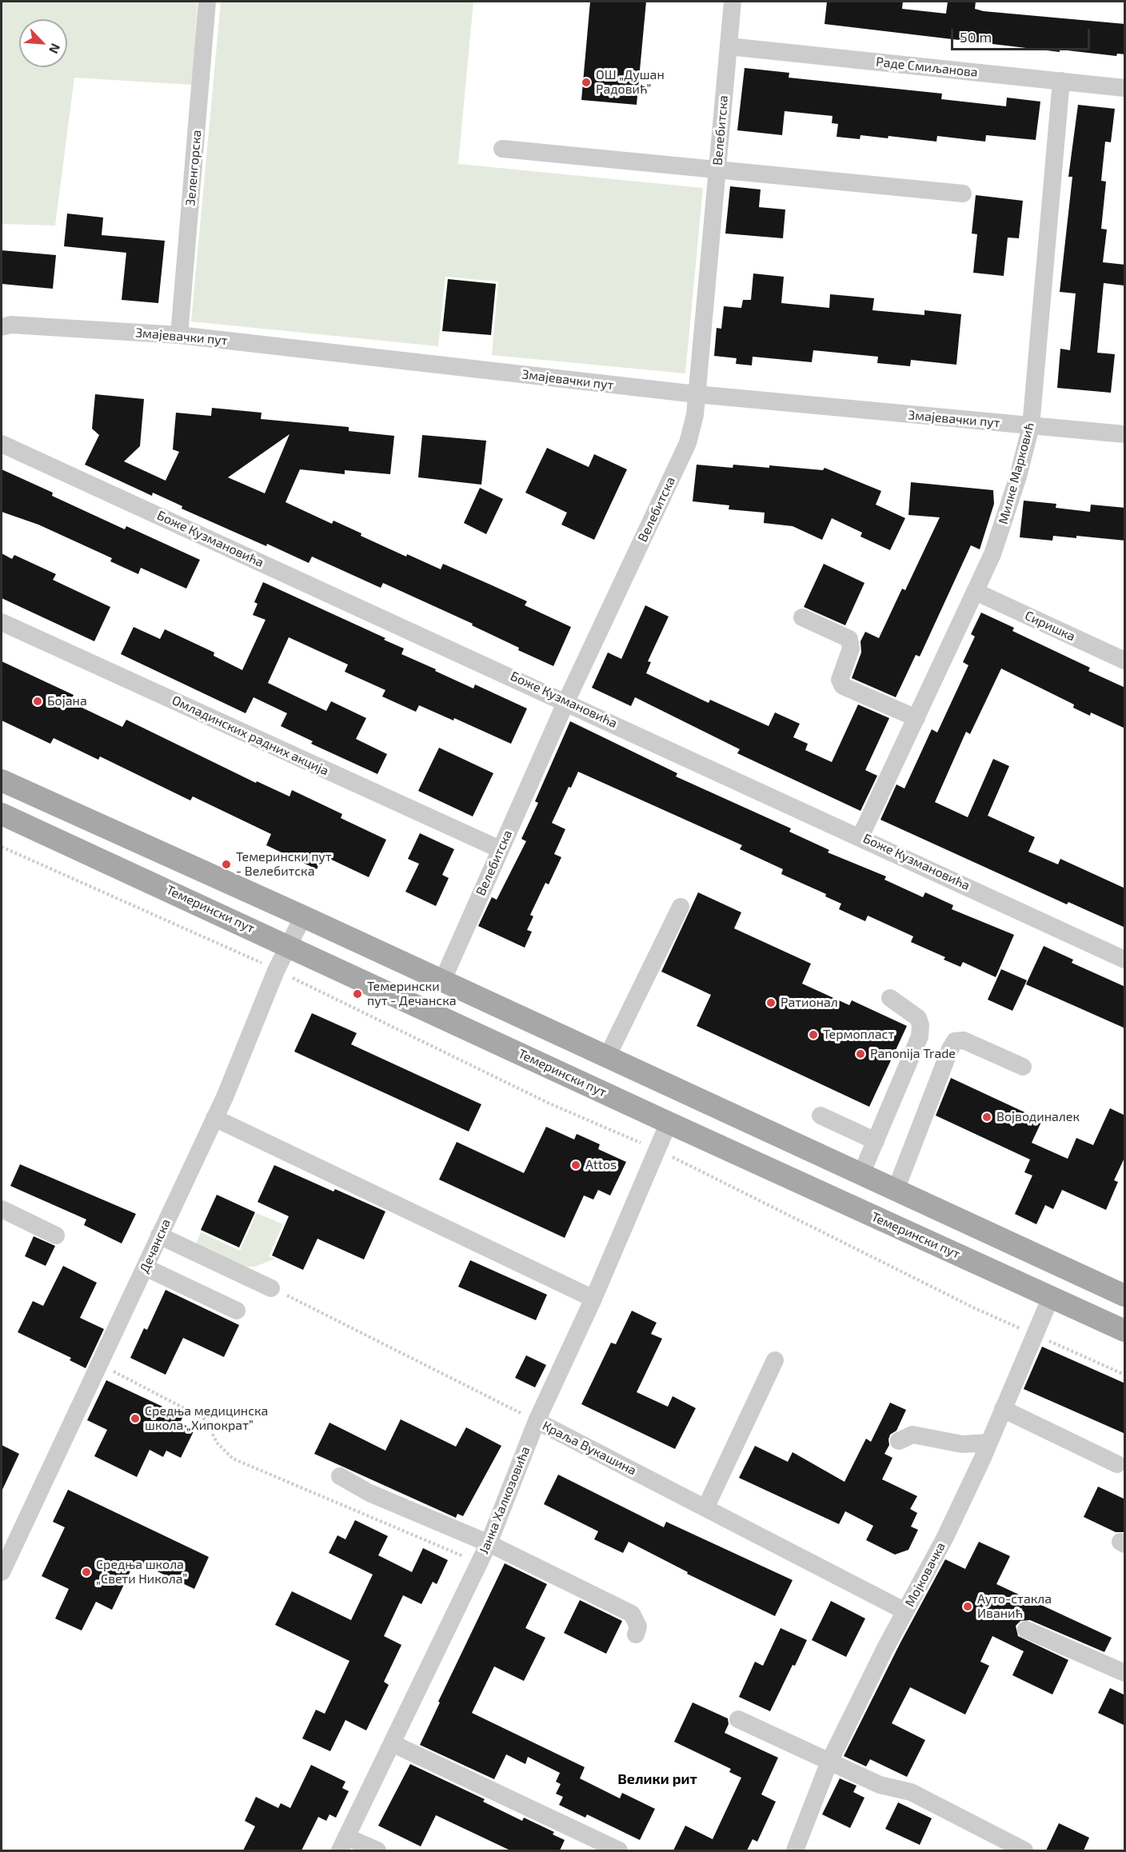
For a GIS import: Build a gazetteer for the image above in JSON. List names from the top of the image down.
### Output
{
  "streets": {
    "main road": ["Темерински пут"],
    "street": [
      "Раде Смиљанова",
      "Велебитска",
      "Зеленгорска",
      "Змајевачки пут",
      "Милке Марковић",
      "Боже Кузмановића",
      "Сиришка",
      "Омладинских радних акција",
      "Дечанска",
      "Краља Вукашина",
      "Јанка Халкозовића",
      "Мојковачка"
    ]
  },
  "crossings": [
    ["Раде Смиљанова", "Велебитска"],
    ["Раде Смиљанова", "Милке Марковић"],
    ["Велебитска", "Змајевачки пут"],
    ["Велебитска", "Боже Кузмановића"],
    ["Велебитска", "Омладинских радних акција"],
    ["Зеленгорска", "Змајевачки пут"],
    ["Змајевачки пут", "Милке Марковић"],
    ["Милке Марковић", "Боже Кузмановића"],
    ["Милке Марковић", "Сиришка"],
    ["Темерински пут", "Дечанска"],
    ["Темерински пут", "Јанка Халкозовића"],
    ["Темерински пут", "Мојковачка"],
    ["Краља Вукашина", "Јанка Халкозовића"],
    ["Краља Вукашина", "Мојковачка"]
  ],
  "districts": ["Велики рит"],
  "places": [
    "ОШ „Душан Радовић”",
    "Бојана",
    "Темерински пут - Велебитска",
    "Темерински пут - Дечанска",
    "Ратионал",
    "Термопласт",
    "Panonija Trade",
    "Војводиналек",
    "Attos",
    "Средња медицинска школа „Хипократ”",
    "Средња школа „Свети Никола”",
    "Ауто-стакла Иванић"
  ],
  "scale_bar": "50 m",
  "north": "bottom right"
}
